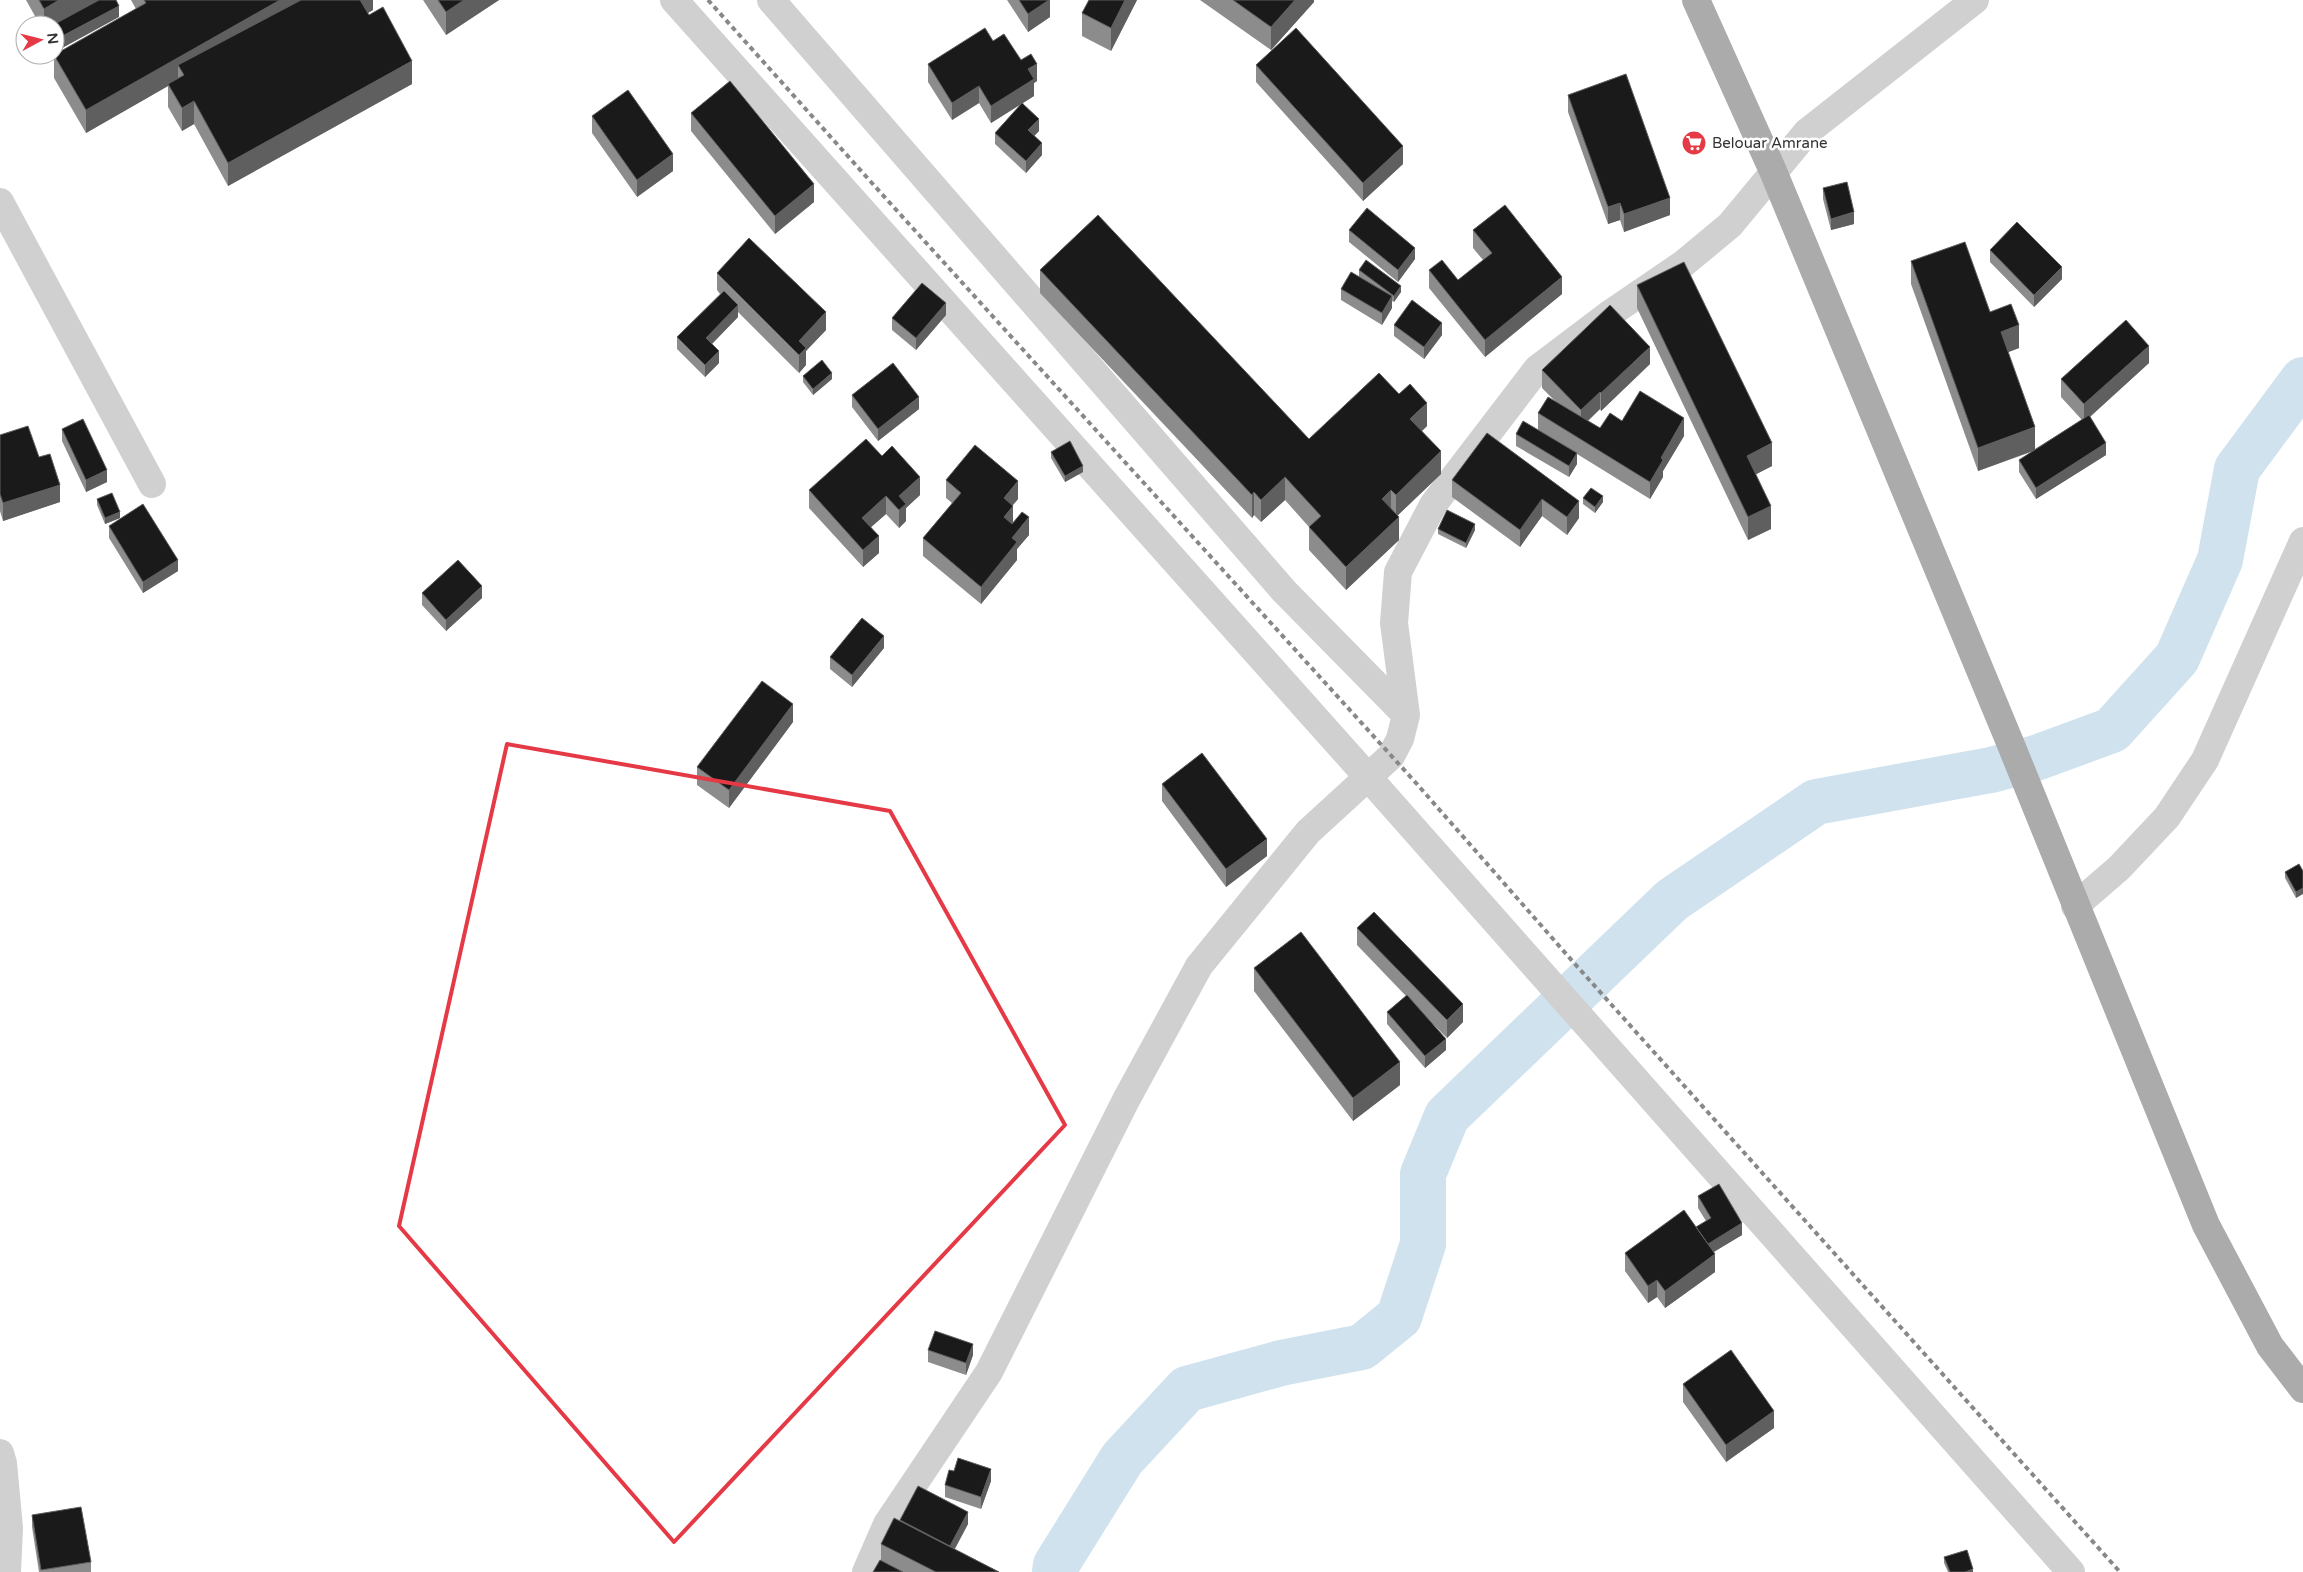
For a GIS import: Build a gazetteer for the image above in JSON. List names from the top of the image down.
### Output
{
  "places": {
    "supermarket": ["Belouar Amrane"]
  },
  "north": "right"
}
